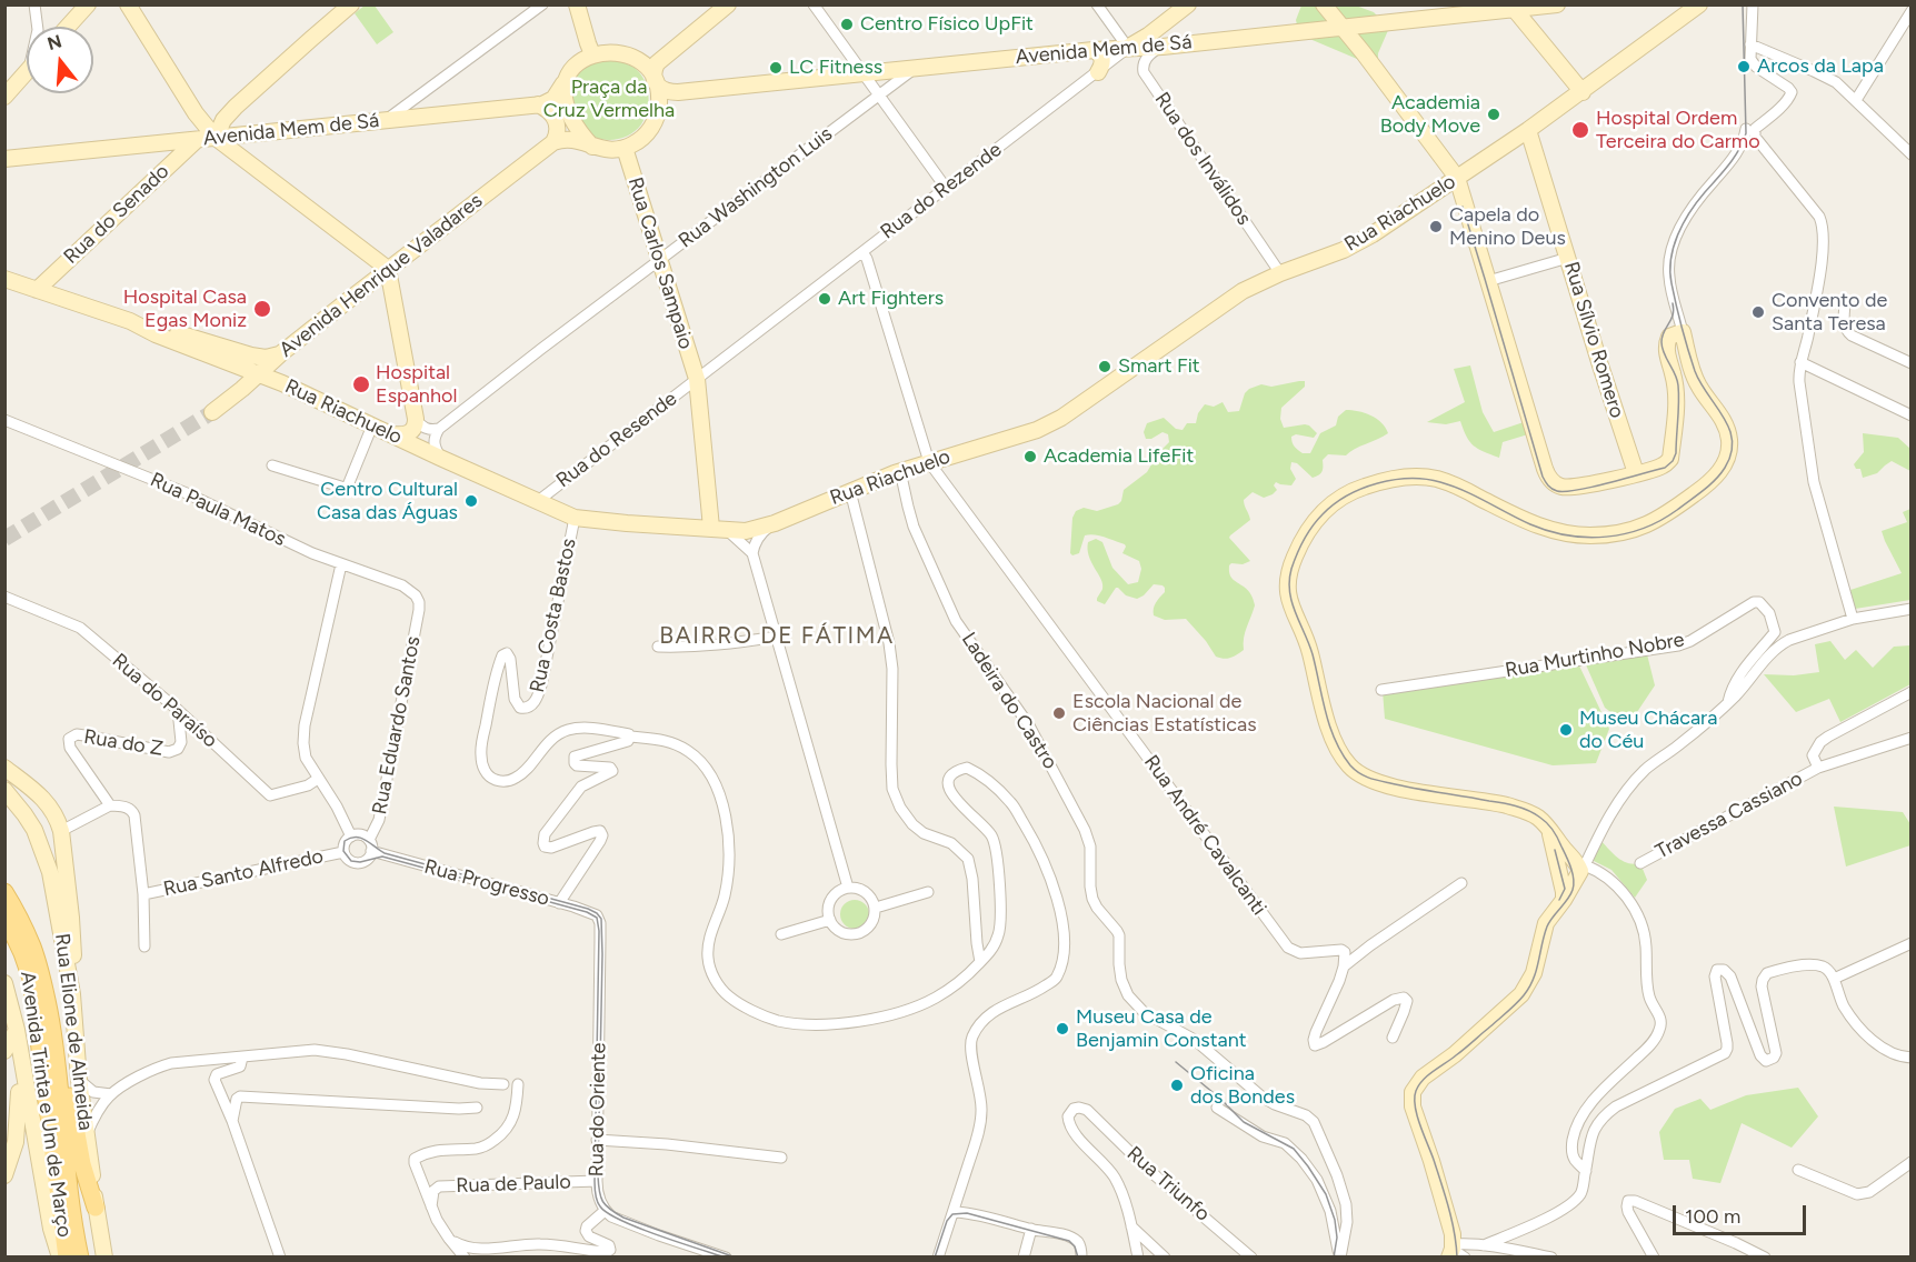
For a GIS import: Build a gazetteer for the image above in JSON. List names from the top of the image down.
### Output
{
  "streets": {
    "main road": [
      "Avenida Mem de Sá",
      "Rua do Rezende",
      "Rua Riachuelo",
      "Rua do Senado",
      "Rua Carlos Sampaio",
      "Avenida Henrique Valadares",
      "Rua Sílvio Romero",
      "Rua Elione de Almeida",
      "Avenida Trinta e Um de Março"
    ],
    "street": [
      "Rua dos Inválidos",
      "Rua Washington Luis",
      "Rua do Resende",
      "Rua Paula Matos",
      "Rua Costa Bastos",
      "Rua Murtinho Nobre",
      "Rua do Paraíso",
      "Ladeira do Castro",
      "Rua Eduardo Santos",
      "Rua do Z",
      "Travessa Cassiano",
      "Rua André Cavalcanti",
      "Rua Santo Alfredo",
      "Rua Progresso",
      "Rua do Oriente",
      "Rua de Paulo",
      "Rua Triunfo"
    ]
  },
  "crossings": [
    ["Avenida Mem de Sá", "Rua dos Inválidos"],
    ["Avenida Mem de Sá", "Rua Washington Luis"],
    ["Avenida Mem de Sá", "Rua do Rezende"],
    ["Avenida Mem de Sá", "Rua do Senado"],
    ["Avenida Mem de Sá", "Rua Carlos Sampaio"],
    ["Rua dos Inválidos", "Rua Riachuelo"],
    ["Rua Washington Luis", "Rua Carlos Sampaio"],
    ["Rua do Rezende", "Rua Carlos Sampaio"],
    ["Rua do Rezende", "Rua do Resende"],
    ["Rua do Rezende", "Rua André Cavalcanti"],
    ["Rua Riachuelo", "Rua do Senado"],
    ["Rua Riachuelo", "Rua Carlos Sampaio"],
    ["Rua Riachuelo", "Avenida Henrique Valadares"],
    ["Rua Riachuelo", "Rua Sílvio Romero"],
    ["Rua Riachuelo", "Rua do Resende"],
    ["Rua Riachuelo", "Rua Costa Bastos"],
    ["Rua Riachuelo", "Ladeira do Castro"],
    ["Rua Riachuelo", "Rua André Cavalcanti"],
    ["Rua Carlos Sampaio", "Rua do Resende"],
    ["Rua Paula Matos", "Rua Eduardo Santos"],
    ["Rua do Paraíso", "Rua do Z"],
    ["Rua Eduardo Santos", "Rua Santo Alfredo"],
    ["Rua Eduardo Santos", "Rua Progresso"],
    ["Rua Santo Alfredo", "Rua Progresso"],
    ["Rua Progresso", "Rua do Oriente"],
    ["Rua Elione de Almeida", "Avenida Trinta e Um de Março"],
    ["Rua do Oriente", "Rua de Paulo"]
  ],
  "districts": ["BAIRRO DE FÁTIMA"],
  "parks": ["Praça da Cruz Vermelha"],
  "places": [
    "Centro Físico UpFit",
    "Arcos da Lapa",
    "LC Fitness",
    "Academia Body Move",
    "Hospital Ordem Terceira do Carmo",
    "Capela do Menino Deus",
    "Art Fighters",
    "Hospital Casa Egas Moniz",
    "Convento de Santa Teresa",
    "Smart Fit",
    "Hospital Espanhol",
    "Academia LifeFit",
    "Centro Cultural Casa das Águas",
    "Escola Nacional de Ciências Estatísticas",
    "Museu Chácara do Céu",
    "Museu Casa de Benjamin Constant",
    "Oficina dos Bondes"
  ],
  "scale_bar": "100 m",
  "north": "top"
}
